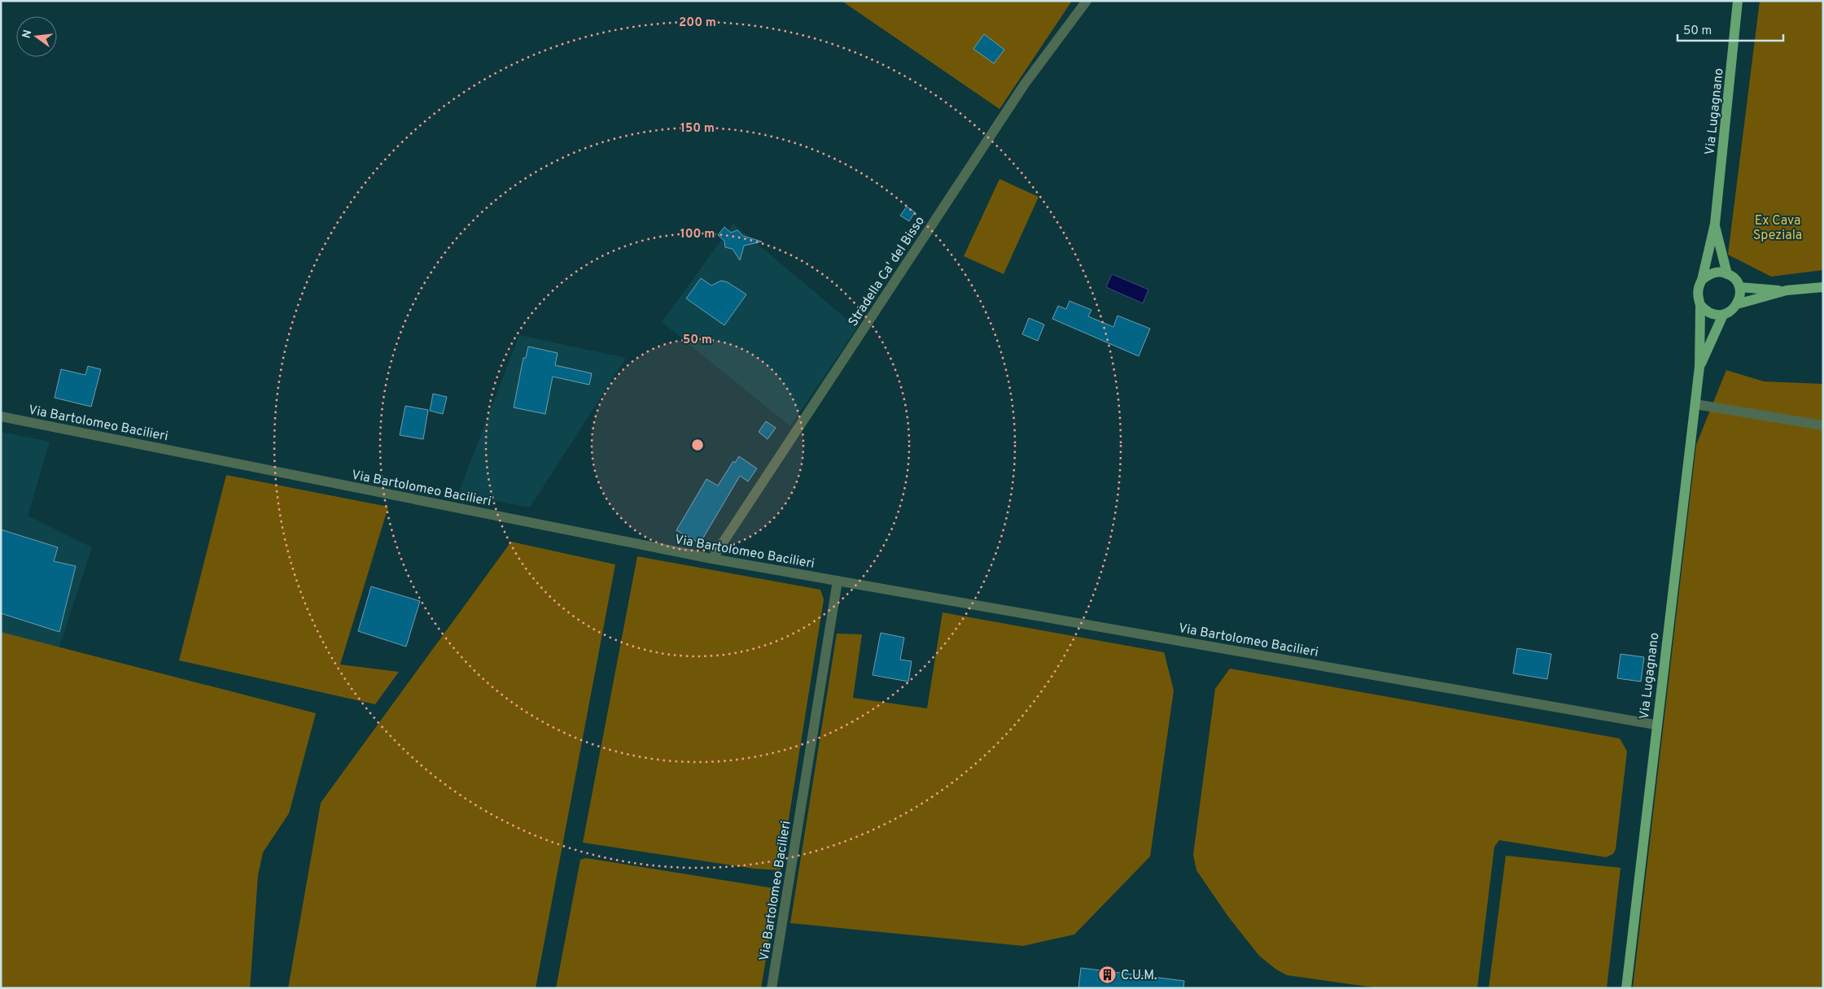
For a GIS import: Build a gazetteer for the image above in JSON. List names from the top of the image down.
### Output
{
  "streets": {
    "main road": ["Via Lugagnano"],
    "street": ["Stradella Ca' del Bisso", "Via Bartolomeo Bacilieri"]
  },
  "crossings": [
    ["Via Lugagnano", "Via Bartolomeo Bacilieri"],
    ["Stradella Ca' del Bisso", "Via Bartolomeo Bacilieri"]
  ],
  "parks": ["Ex Cava Speziala"],
  "places": {
    "building": ["C.U.M."]
  },
  "scale_bar": "50 m",
  "north": "left",
  "rings": [
    "200 m",
    "150 m",
    "100 m",
    "50 m"
  ]
}
